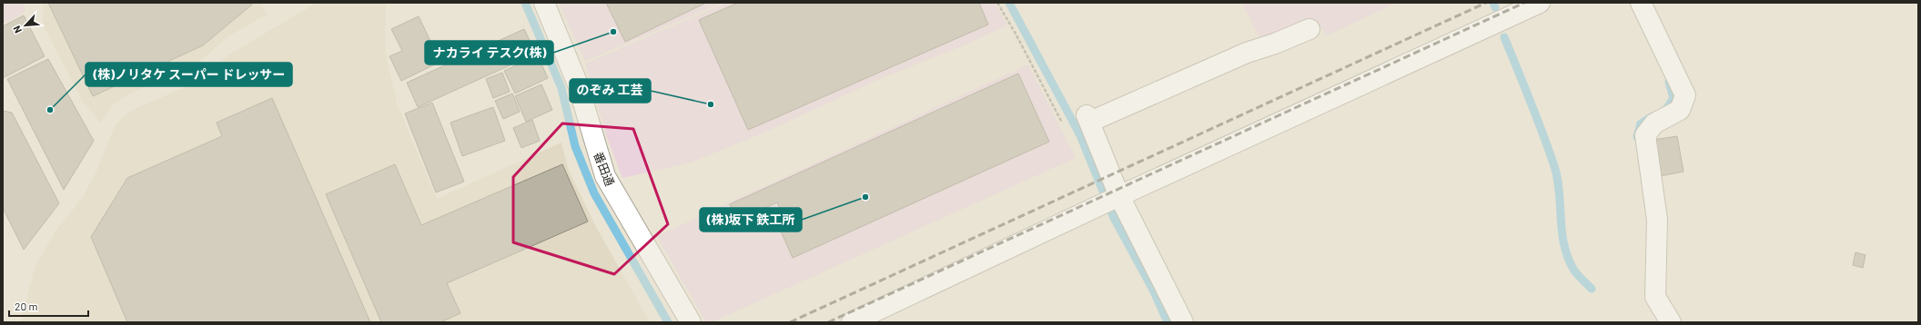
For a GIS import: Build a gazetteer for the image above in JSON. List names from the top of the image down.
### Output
{
  "streets": {
    "street": ["番田通"]
  },
  "places": [
    "ナカライ テスク(株)",
    "のぞみ 工芸",
    "(株)ノリタケ スーパー ドレッサー",
    "(株)坂下 鉄工所"
  ],
  "scale_bar": "20 m",
  "north": "bottom left"
}
